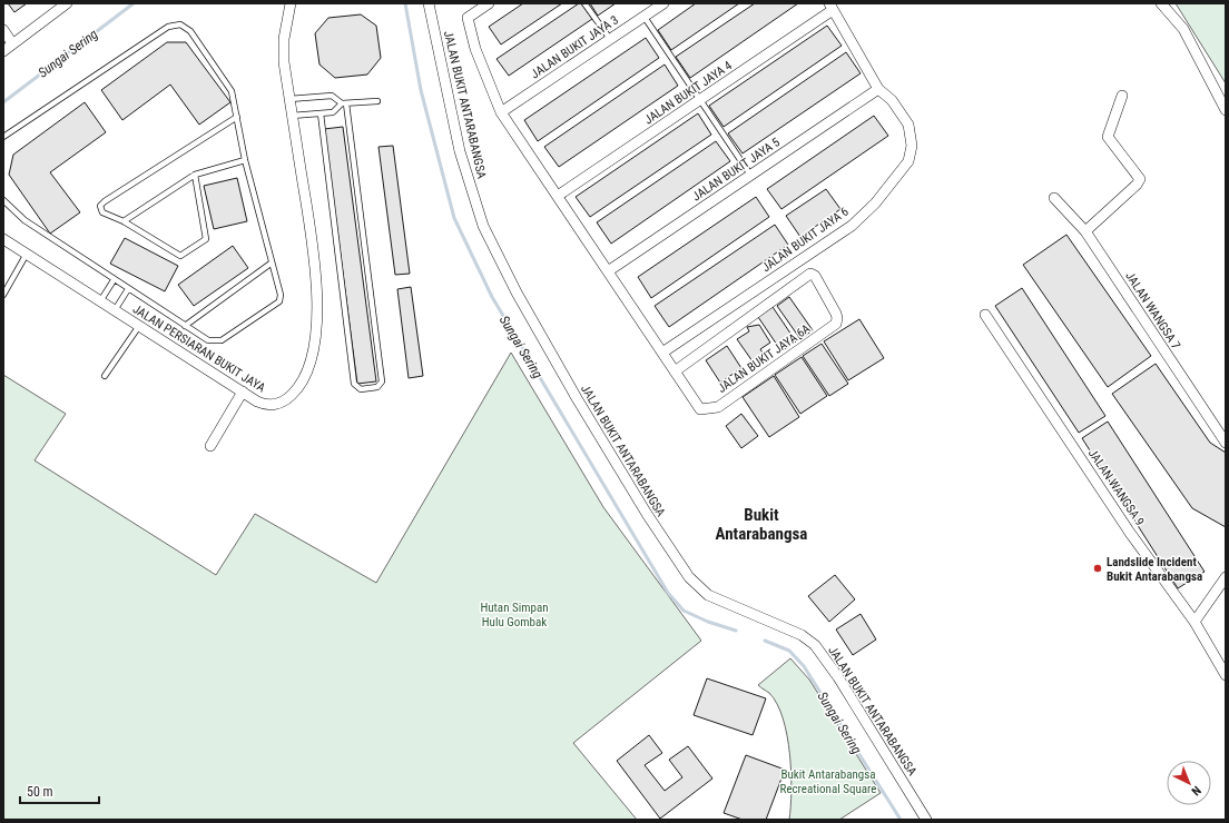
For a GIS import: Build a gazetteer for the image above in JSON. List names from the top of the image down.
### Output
{
  "streets": {
    "street": [
      "JALAN BUKIT JAYA 3",
      "JALAN BUKIT JAYA 4",
      "JALAN BUKIT ANTARABANGSA",
      "JALAN BUKIT JAYA 5",
      "JALAN BUKIT JAYA 6",
      "JALAN WANGSA 7",
      "JALAN PERSIARAN BUKIT JAYA",
      "JALAN BUKIT JAYA 6A",
      "JALAN WANGSA 9"
    ]
  },
  "crossings": [
    ["JALAN BUKIT JAYA 4", "JALAN BUKIT JAYA 6"],
    ["JALAN BUKIT JAYA 5", "JALAN BUKIT JAYA 6"]
  ],
  "districts": ["Bukit Antarabangsa"],
  "water": ["Sungai Sering"],
  "parks": ["Hutan Simpan Hulu Gombak", "Bukit Antarabangsa Recreational Square"],
  "places": ["Landslide Incident Bukit Antarabangsa"],
  "scale_bar": "50 m",
  "north": "bottom right"
}
